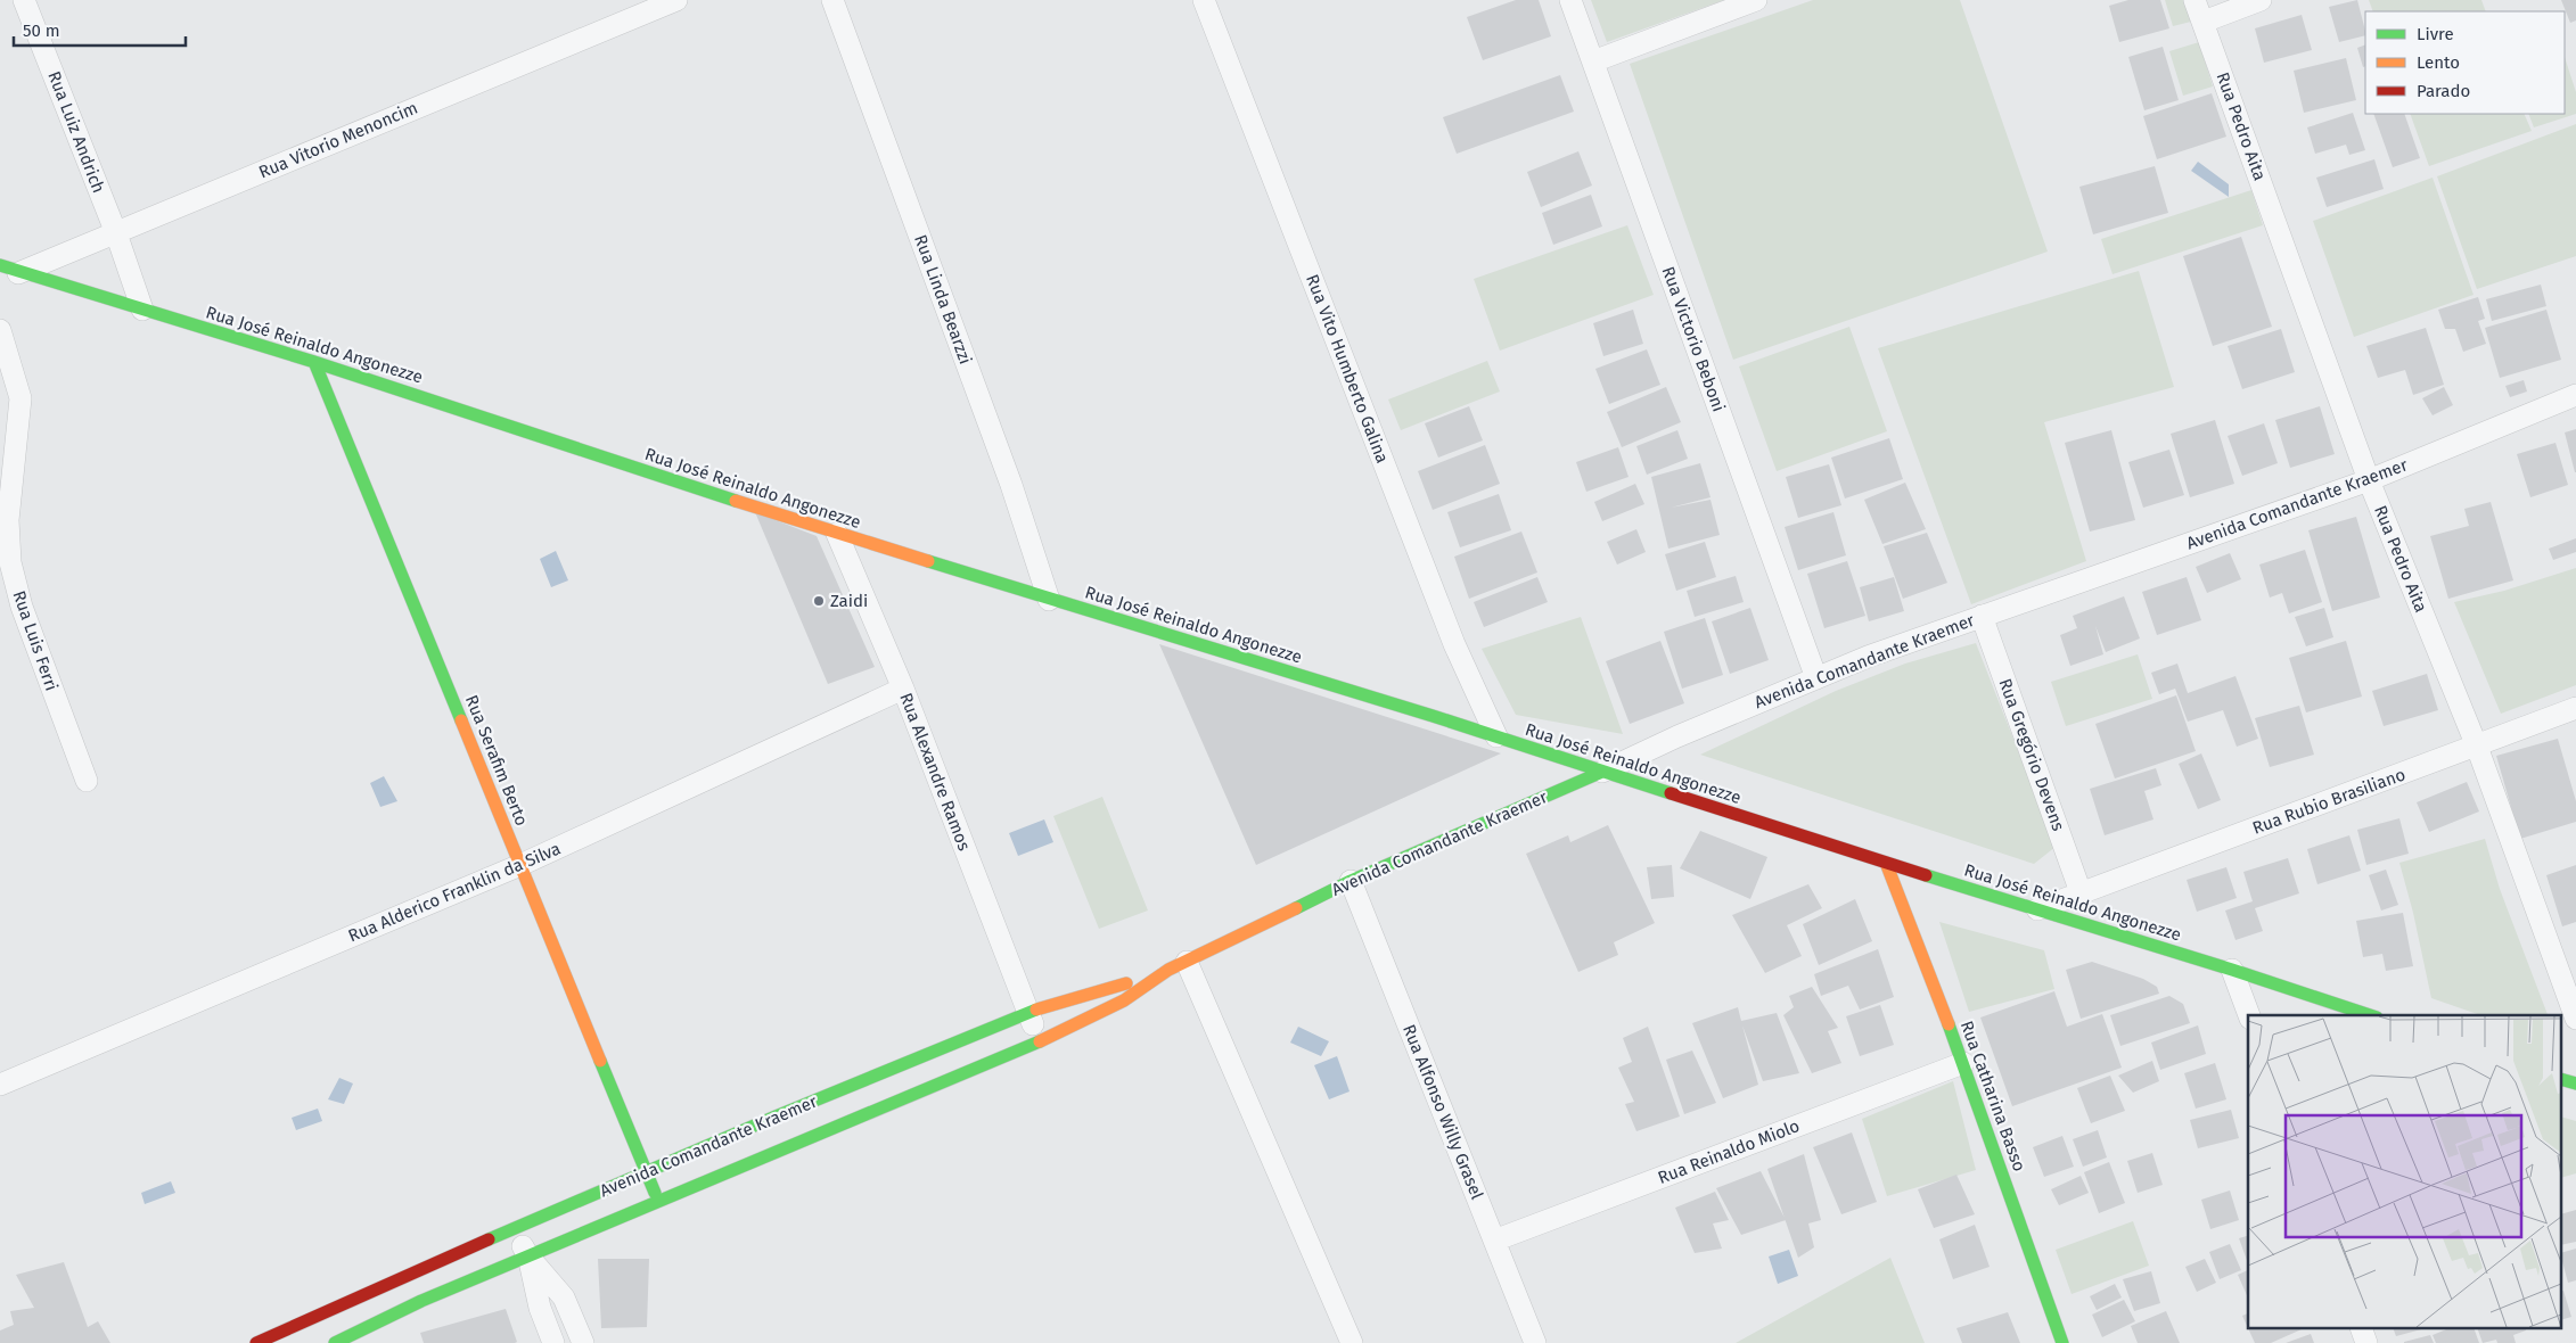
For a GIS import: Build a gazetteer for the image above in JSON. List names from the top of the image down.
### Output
{
  "streets": {
    "main road": [
      "Rua José Reinaldo Angonezze",
      "Avenida Comandante Kraemer",
      "Rua Serafim Berto",
      "Rua Catharina Basso"
    ],
    "street": [
      "Rua Pedro Aita",
      "Rua Luiz Andrich",
      "Rua Vitorio Menoncim",
      "Rua Linda Bearzzi",
      "Rua Victorio Beboni",
      "Rua Vito Humberto Galina",
      "Rua Luis Ferri",
      "Rua Gregório Devens",
      "Rua Alexandre Ramos",
      "Rua Rubio Brasiliano",
      "Rua Alderico Franklin da Silva",
      "Rua Alfonso Willy Grasel",
      "Rua Reinaldo Miolo"
    ]
  },
  "crossings": [
    ["Rua Pedro Aita", "Avenida Comandante Kraemer"],
    ["Rua Pedro Aita", "Rua Rubio Brasiliano"],
    ["Rua Luiz Andrich", "Rua Vitorio Menoncim"],
    ["Rua Luiz Andrich", "Rua José Reinaldo Angonezze"],
    ["Rua Vitorio Menoncim", "Rua José Reinaldo Angonezze"],
    ["Rua Linda Bearzzi", "Rua José Reinaldo Angonezze"],
    ["Rua Victorio Beboni", "Avenida Comandante Kraemer"],
    ["Rua José Reinaldo Angonezze", "Rua Vito Humberto Galina"],
    ["Rua José Reinaldo Angonezze", "Avenida Comandante Kraemer"],
    ["Rua José Reinaldo Angonezze", "Rua Serafim Berto"],
    ["Rua José Reinaldo Angonezze", "Rua Alexandre Ramos"],
    ["Rua José Reinaldo Angonezze", "Rua Rubio Brasiliano"],
    ["Rua José Reinaldo Angonezze", "Rua Catharina Basso"],
    ["Avenida Comandante Kraemer", "Rua Gregório Devens"],
    ["Avenida Comandante Kraemer", "Rua Serafim Berto"],
    ["Avenida Comandante Kraemer", "Rua Alexandre Ramos"],
    ["Avenida Comandante Kraemer", "Rua Alfonso Willy Grasel"],
    ["Rua Gregório Devens", "Rua Rubio Brasiliano"],
    ["Rua Serafim Berto", "Rua Alderico Franklin da Silva"],
    ["Rua Alexandre Ramos", "Rua Alderico Franklin da Silva"],
    ["Rua Catharina Basso", "Rua Reinaldo Miolo"],
    ["Rua Alfonso Willy Grasel", "Rua Reinaldo Miolo"]
  ],
  "places": ["Zaidi"],
  "legend": ["Livre", "Lento", "Parado"],
  "scale_bar": "50 m"
}
